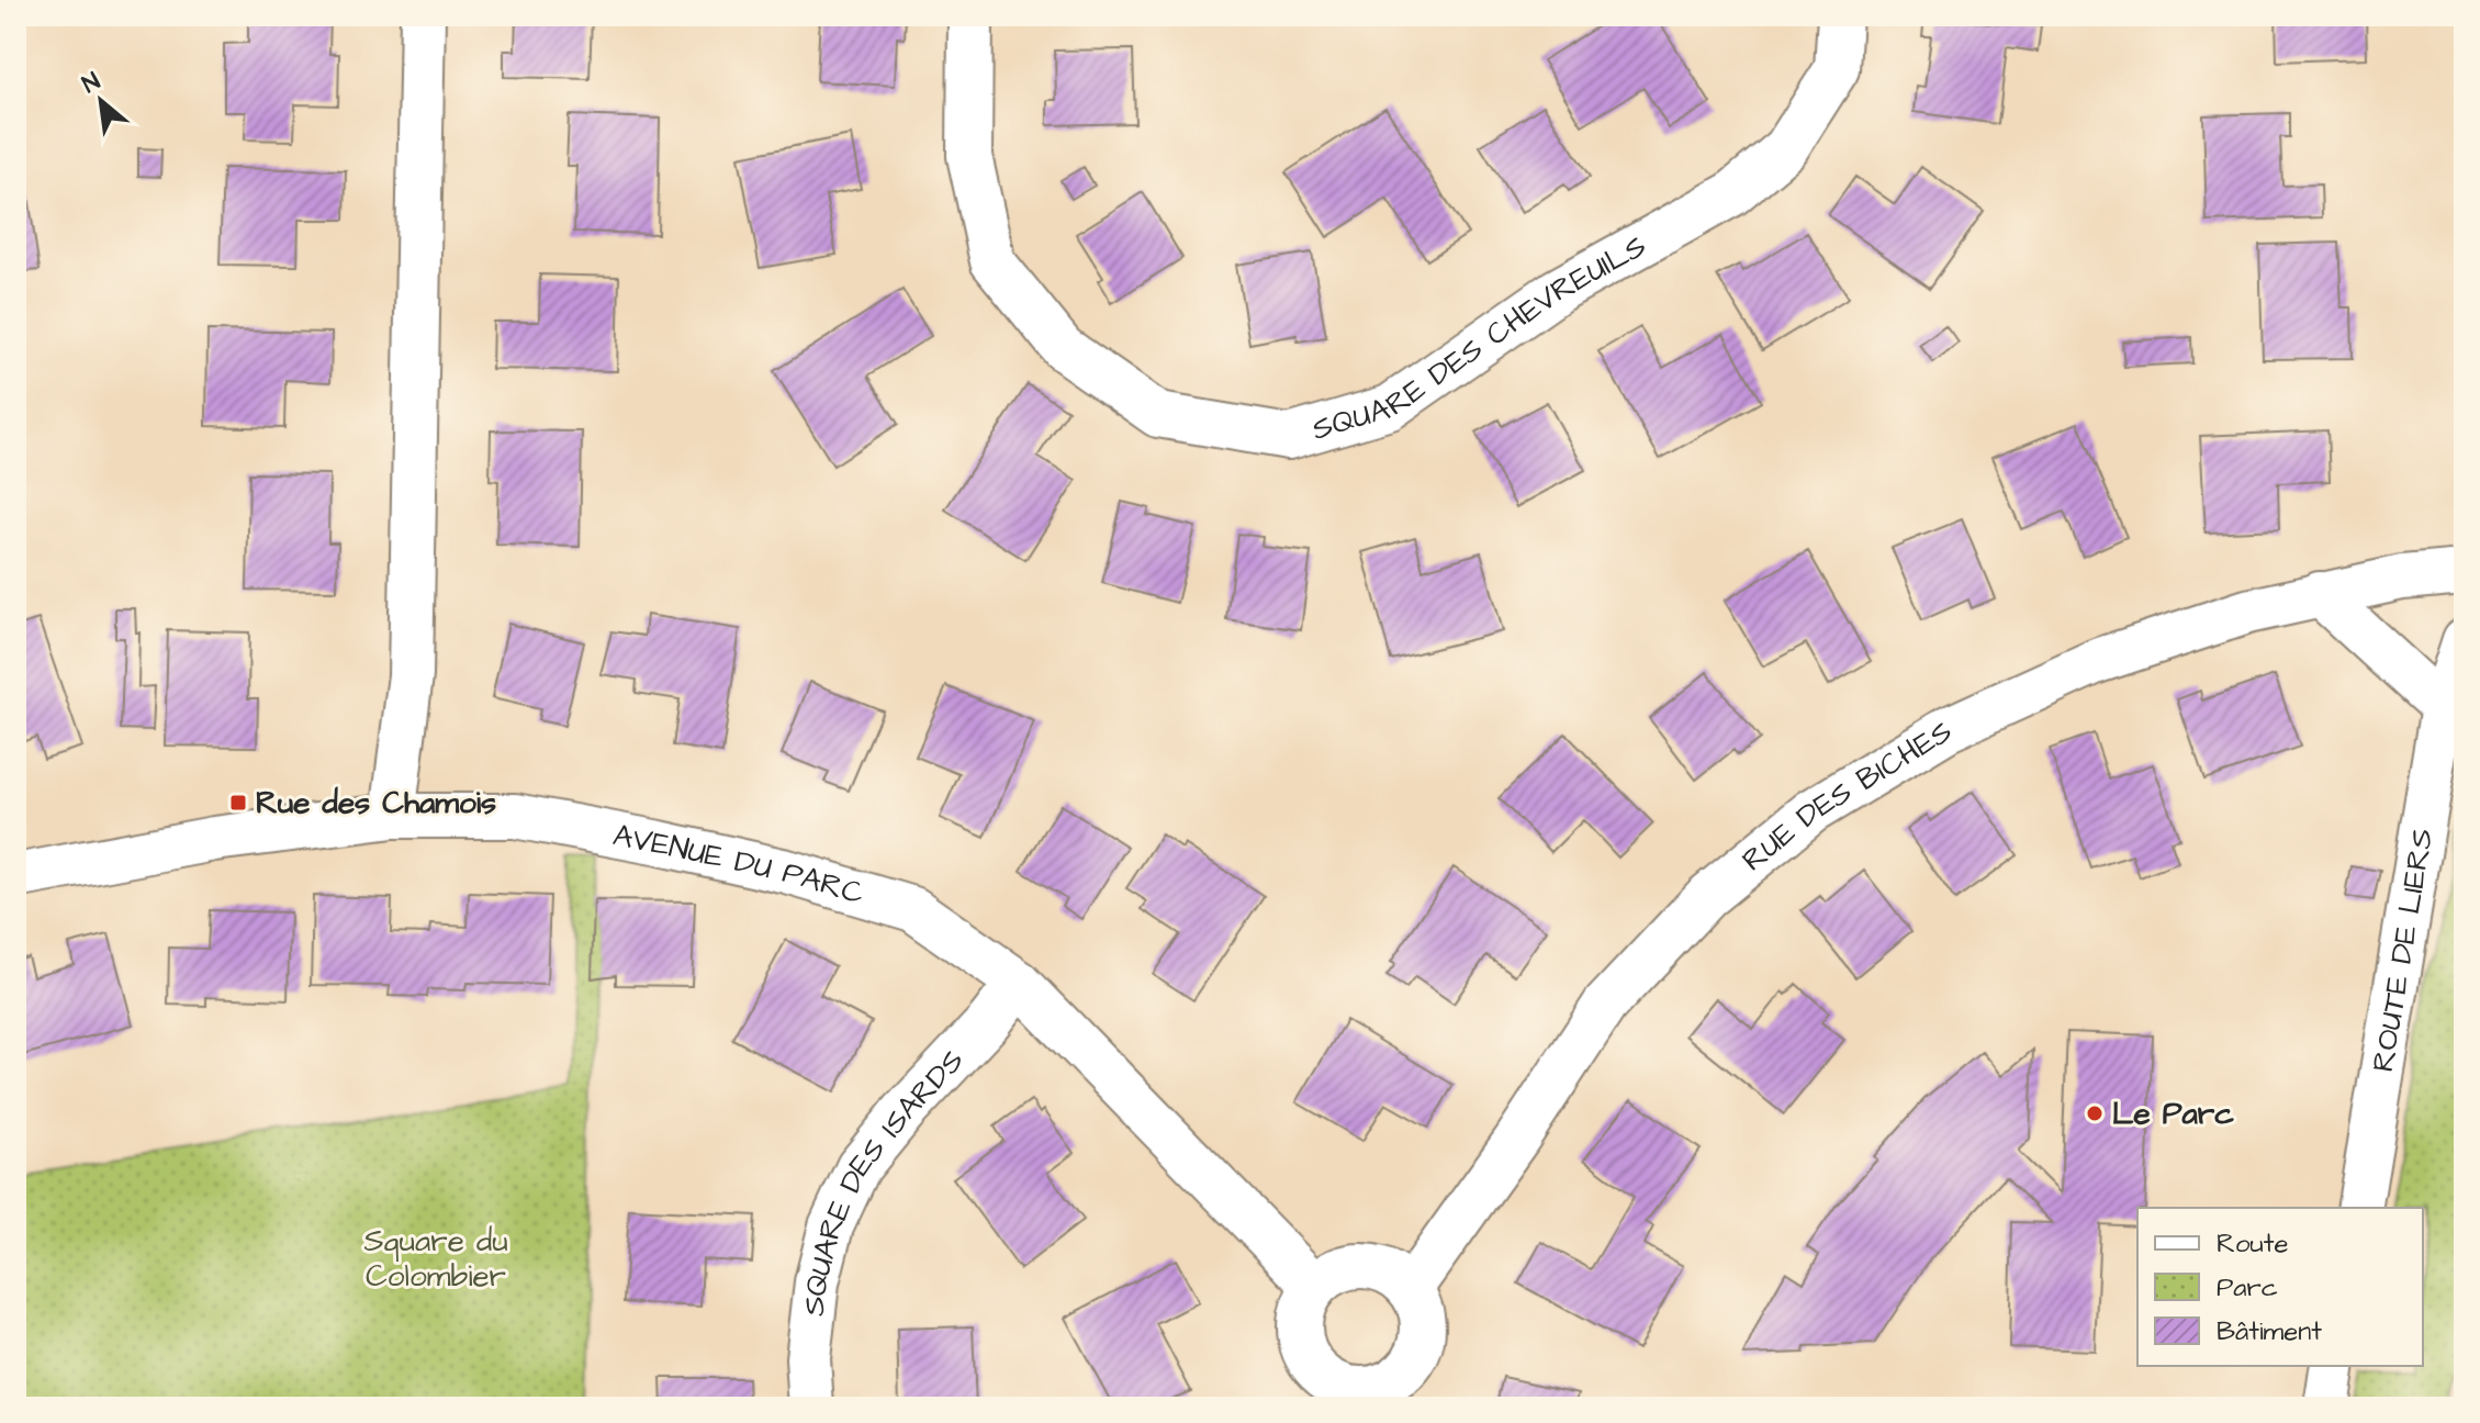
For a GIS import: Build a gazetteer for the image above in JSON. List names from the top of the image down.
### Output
{
  "streets": {
    "street": [
      "SQUARE DES CHEVREUILS",
      "RUE DES BICHES",
      "AVENUE DU PARC",
      "ROUTE DE LIERS",
      "SQUARE DES ISARDS"
    ]
  },
  "crossings": [
    ["RUE DES BICHES", "AVENUE DU PARC"],
    ["AVENUE DU PARC", "SQUARE DES ISARDS"]
  ],
  "parks": ["Square du Colombier"],
  "places": {
    "transit": ["Rue des Chamois"],
    "other": ["Le Parc"]
  },
  "legend": ["Route", "Parc", "Bâtiment"],
  "north": "top left"
}
